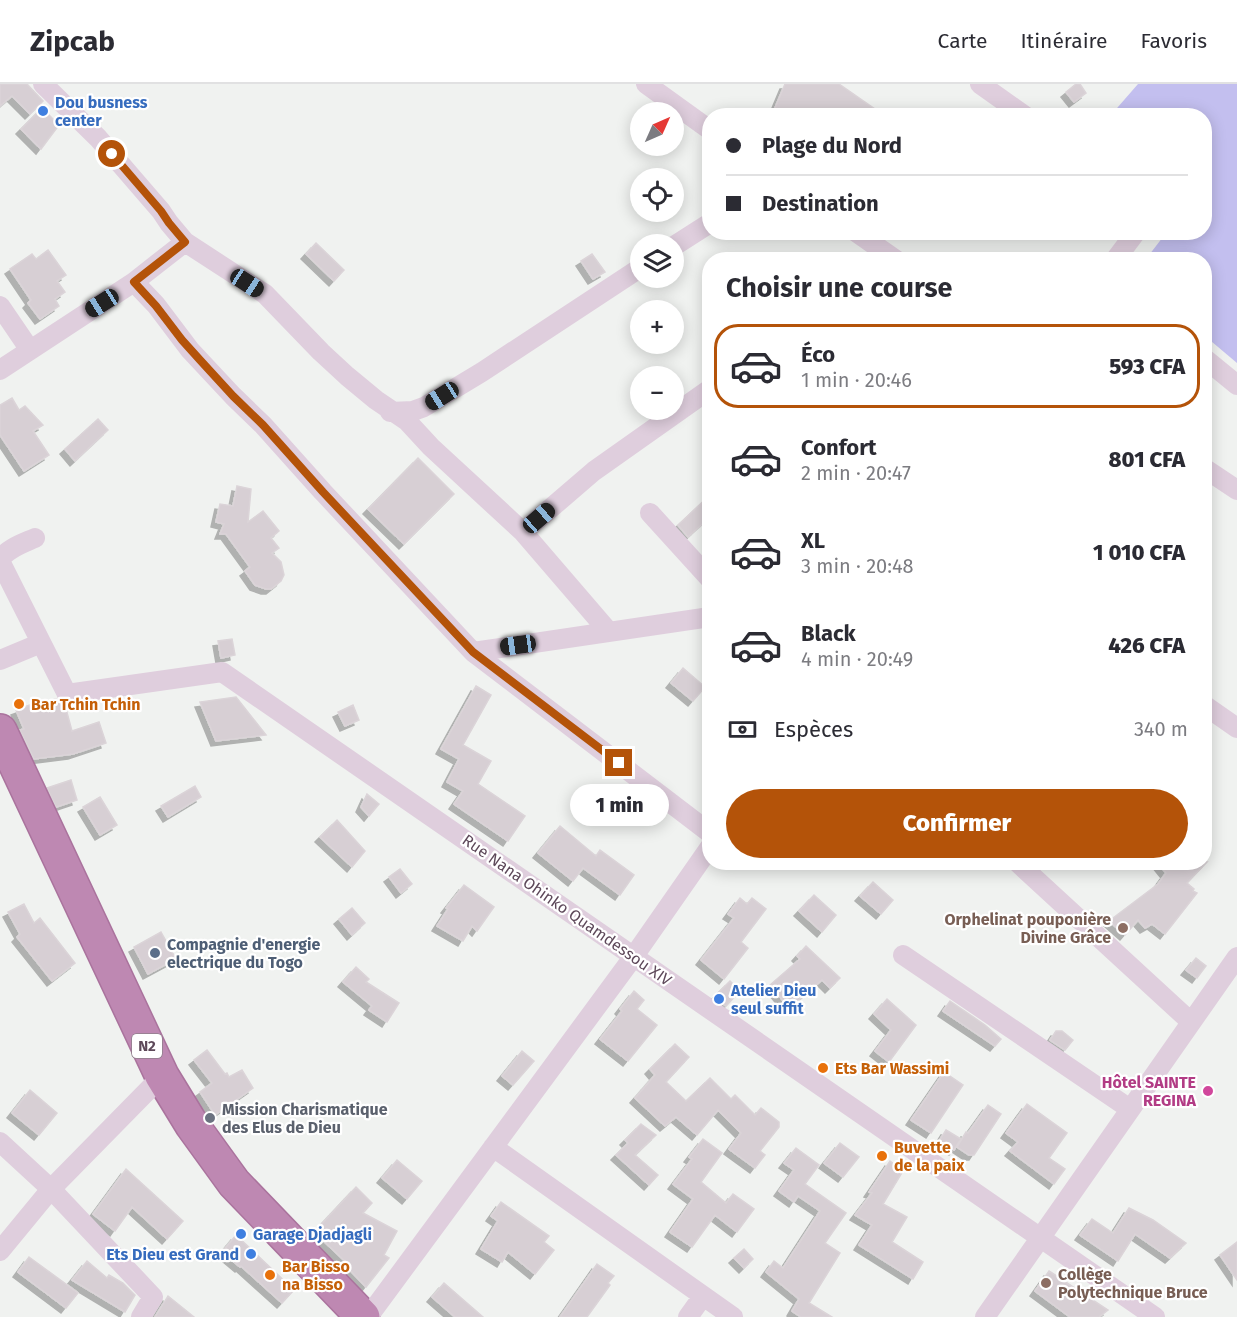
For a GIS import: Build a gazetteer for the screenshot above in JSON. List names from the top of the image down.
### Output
{
  "streets": {
    "highway": ["N2"],
    "street": ["Rue Nana Ohinko Quamdessou XIV"]
  },
  "places": [
    "Dou busness center",
    "Bar Tchin Tchin",
    "Orphelinat pouponière Divine Grâce",
    "Compagnie d'energie electrique du Togo",
    "Atelier Dieu seul suffit",
    "Ets Bar Wassimi",
    "Hôtel SAINTE REGINA",
    "Mission Charismatique des Elus de Dieu",
    "Buvette de la paix",
    "Garage Djadjagli",
    "Ets Dieu est Grand",
    "Bar Bisso na Bisso",
    "Collège Polytechnique Bruce"
  ],
  "north": "top right",
  "page": {
    "header": "Zipcab",
    "nav": ["Carte", "Itinéraire", "Favoris"],
    "map_buttons": ["+", "−"],
    "banner": ["Plage du Nord", "Destination"],
    "heading": "Choisir une course",
    "list": [
      {
        "name": "Éco",
        "note": "1 min · 20:46",
        "value": "593 CFA"
      },
      {
        "name": "Confort",
        "note": "2 min · 20:47",
        "value": "801 CFA"
      },
      {
        "name": "XL",
        "note": "3 min · 20:48",
        "value": "1 010 CFA"
      },
      {
        "name": "Black",
        "note": "4 min · 20:49",
        "value": "426 CFA"
      }
    ],
    "pay": ["Espèces", "340 m"],
    "buttons": "Confirmer",
    "bubble": "1 min"
  }
}
